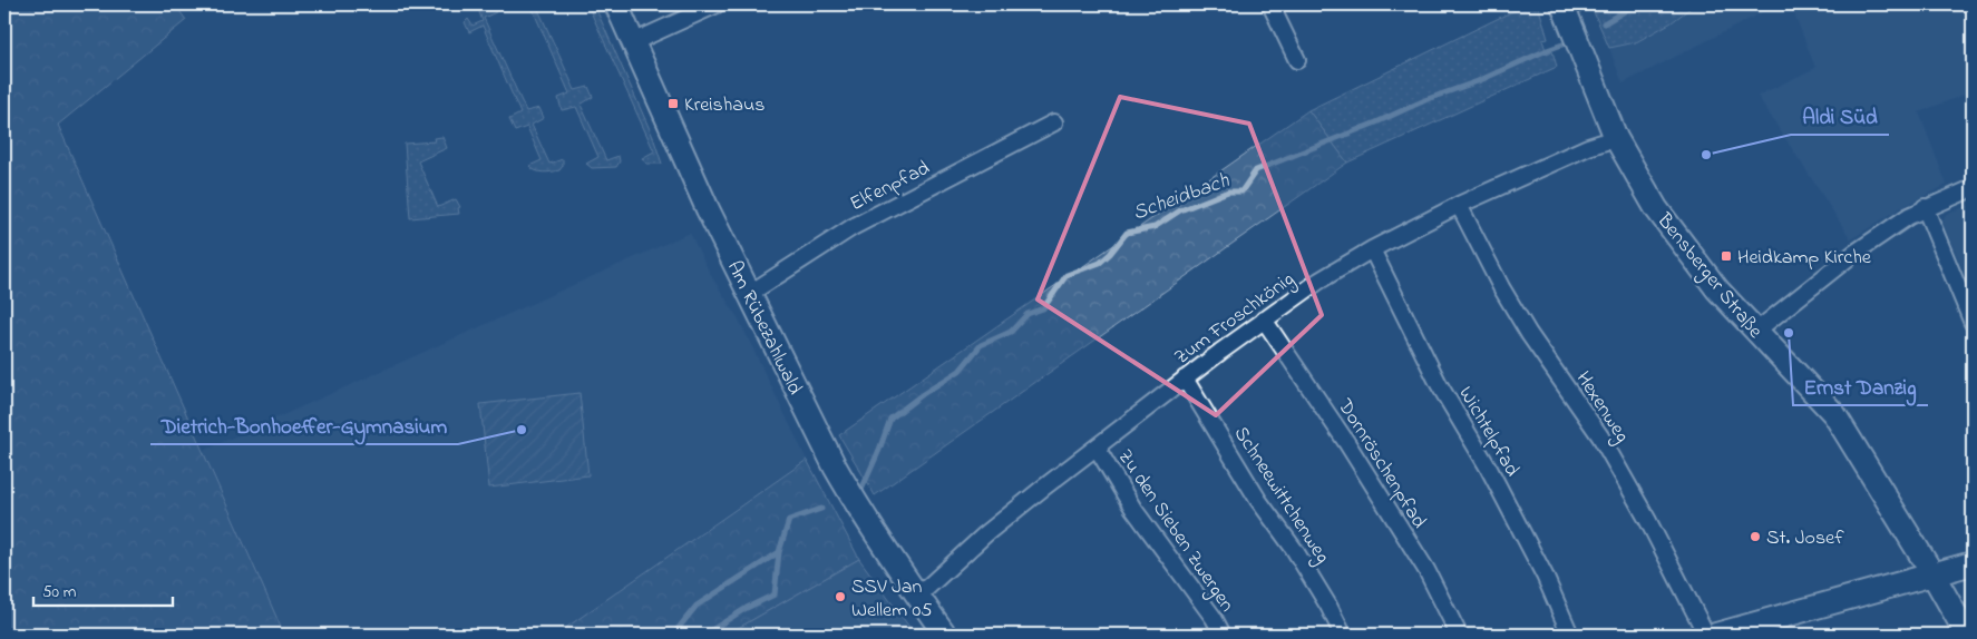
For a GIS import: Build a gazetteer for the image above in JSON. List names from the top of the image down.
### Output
{
  "streets": {
    "street": [
      "Elfenpfad",
      "Bensberger Straße",
      "Zum Froschkönig",
      "Am Rübezahlwald",
      "Hexenweg",
      "Wichtelpfad",
      "Dornröschenpfad",
      "Schneewittchenweg",
      "Zu den Sieben Zwergen"
    ]
  },
  "crossings": [
    ["Elfenpfad", "Am Rübezahlwald"],
    ["Bensberger Straße", "Zum Froschkönig"],
    ["Zum Froschkönig", "Am Rübezahlwald"],
    ["Zum Froschkönig", "Hexenweg"],
    ["Zum Froschkönig", "Wichtelpfad"],
    ["Zum Froschkönig", "Dornröschenpfad"],
    ["Zum Froschkönig", "Schneewittchenweg"],
    ["Zum Froschkönig", "Zu den Sieben Zwergen"]
  ],
  "water": ["Scheidbach"],
  "places": {
    "transit": ["Kreishaus", "Heidkamp Kirche"],
    "other": [
      "Aldi Süd",
      "Ernst Danzig",
      "Dietrich-Bonhoeffer-Gymnasium",
      "St. Josef",
      "SSV Jan Wellem 05"
    ]
  },
  "scale_bar": "50 m"
}
